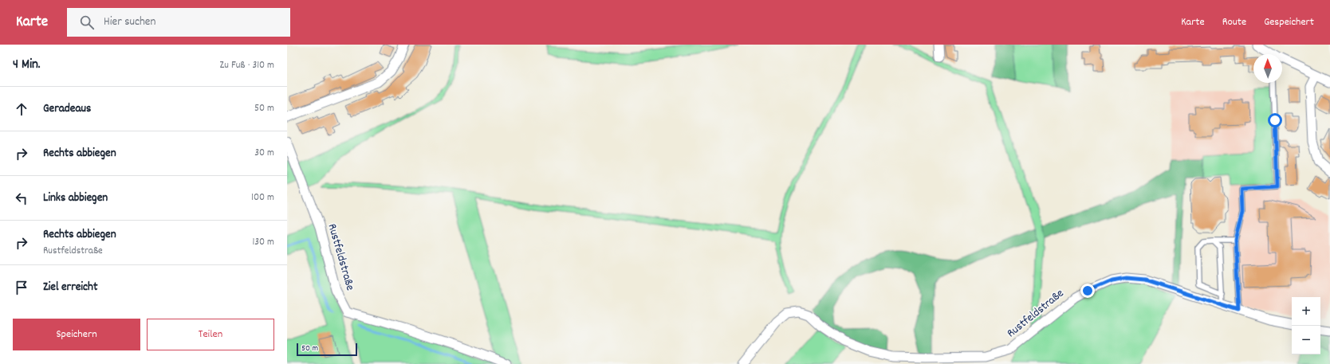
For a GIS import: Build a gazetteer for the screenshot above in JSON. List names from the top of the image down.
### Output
{
  "streets": {
    "street": ["Rustfeldstraße"]
  },
  "scale_bar": "50 m",
  "north": "top",
  "page": {
    "header": "Karte",
    "search": "Hier suchen",
    "nav": ["Karte", "Route", "Gespeichert"],
    "heading": ["4 Min.", "Zu Fuß · 310 m"],
    "list": [
      ["Geradeaus", "50 m"],
      ["Rechts abbiegen", "30 m"],
      ["Links abbiegen", "100 m"],
      ["Rechts abbiegen", "Rustfeldstraße", "130 m"],
      "Ziel erreicht"
    ],
    "map_buttons": ["+", "−"],
    "buttons": ["Speichern", "Teilen"],
    "scale": "50 m"
  }
}
